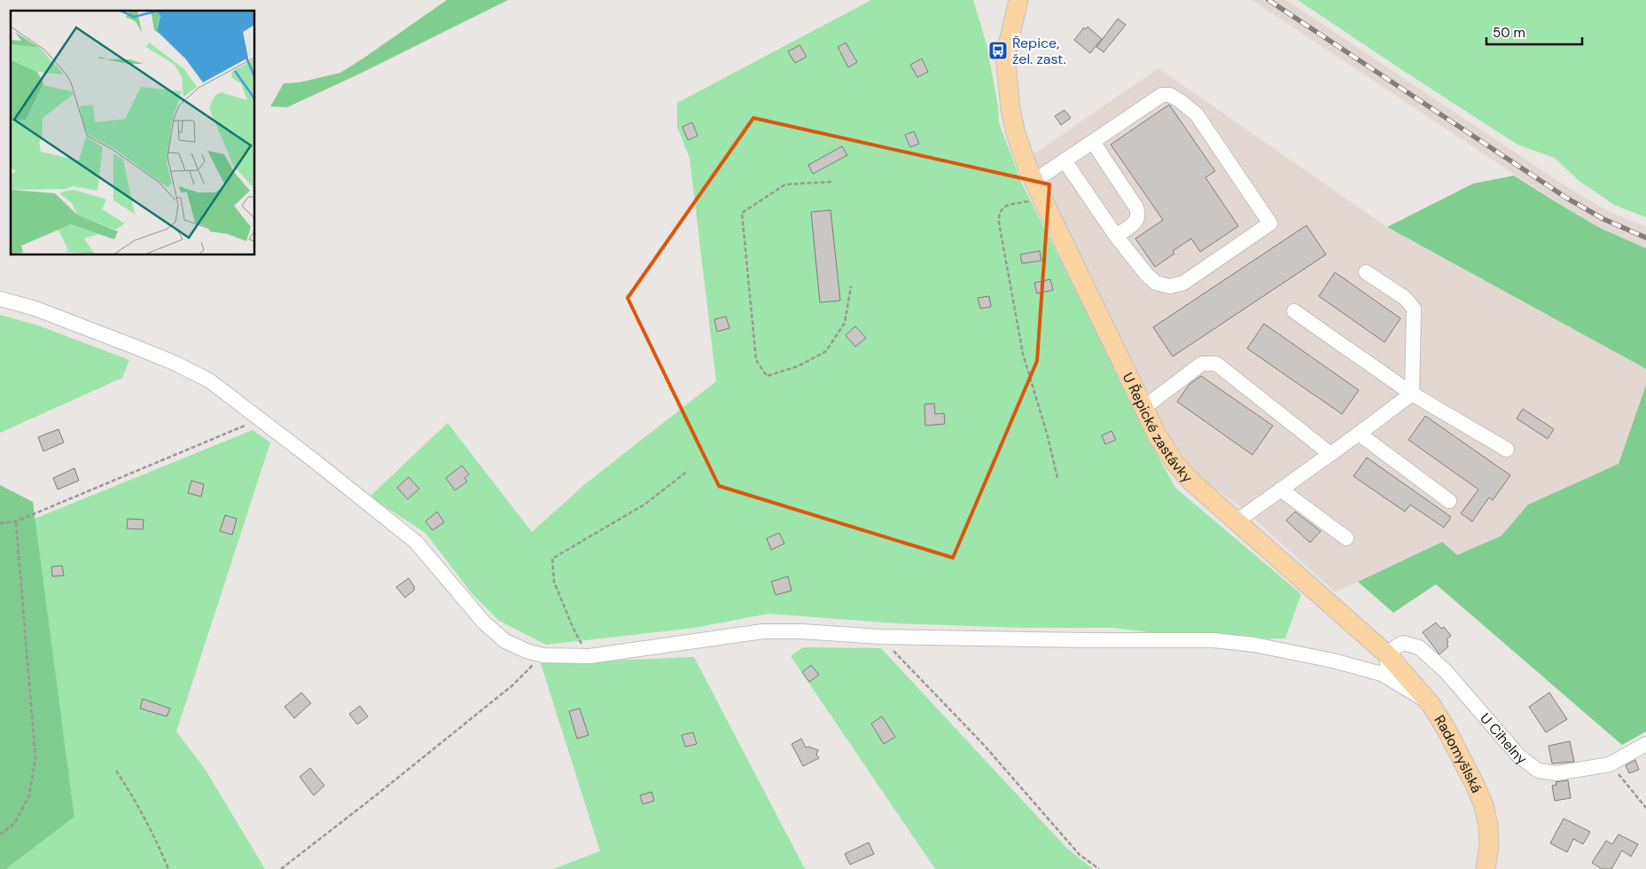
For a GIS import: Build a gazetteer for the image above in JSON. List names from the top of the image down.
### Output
{
  "streets": {
    "main road": ["U Řepické zastávky", "Radomyšlská"],
    "street": ["U Cihelny"]
  },
  "crossings": [
    ["U Řepické zastávky", "U Cihelny"],
    ["U Řepické zastávky", "Radomyšlská"],
    ["U Cihelny", "Radomyšlská"]
  ],
  "places": {
    "bus stop": ["Řepice, žel. zast."]
  },
  "scale_bar": "50 m"
}
